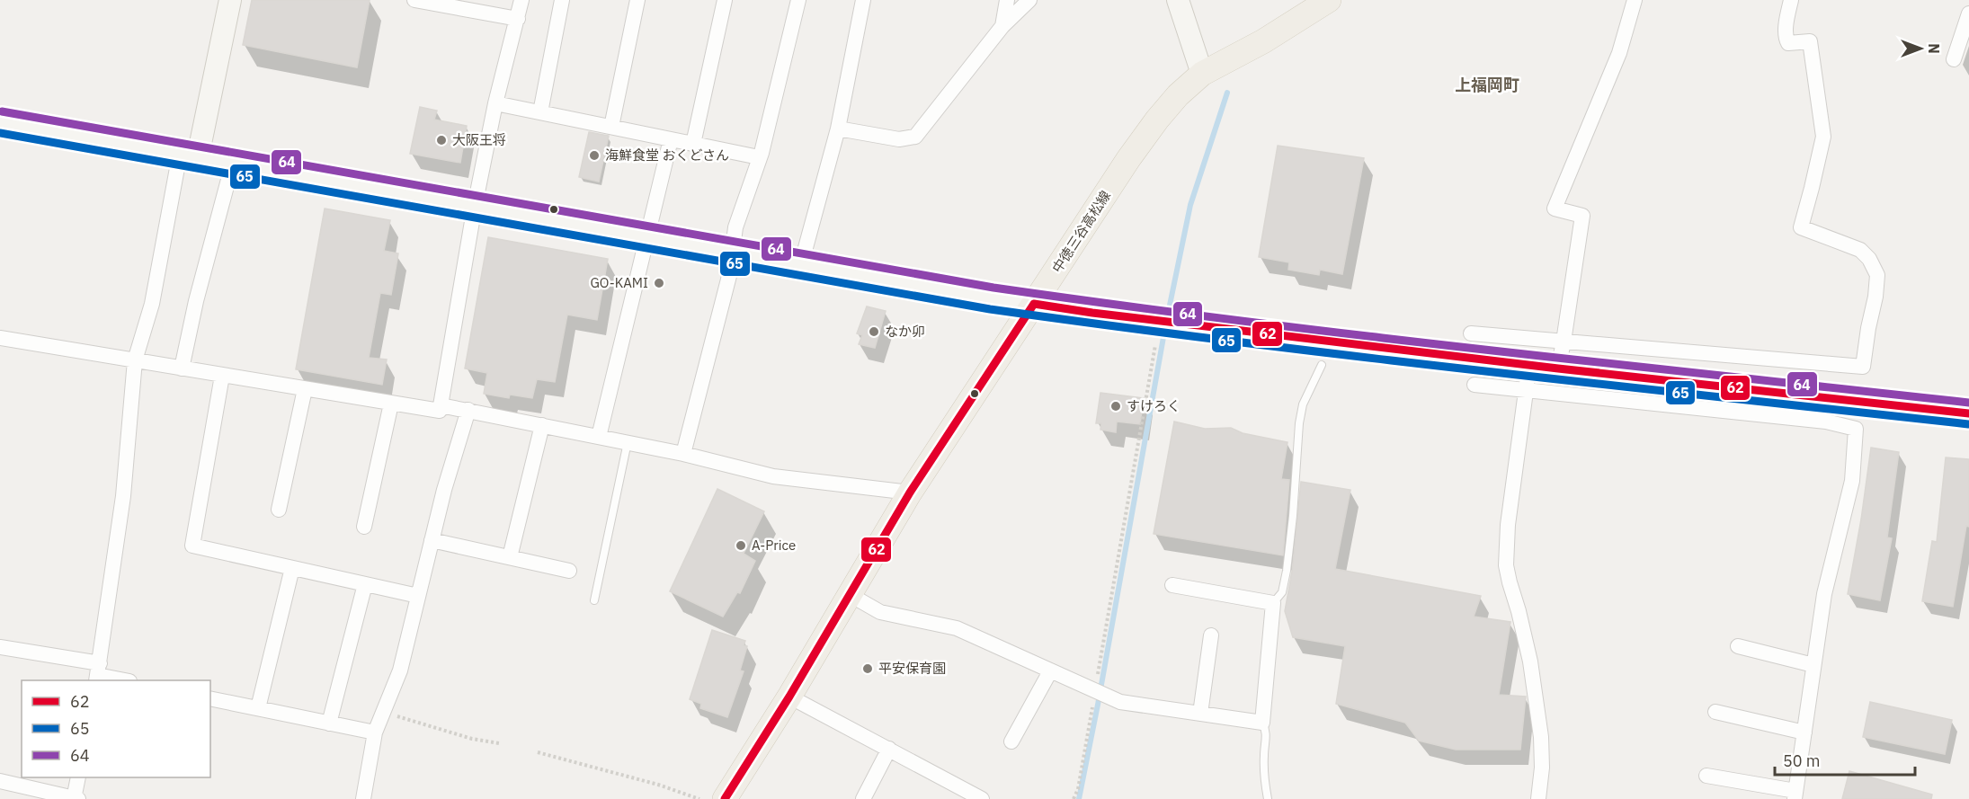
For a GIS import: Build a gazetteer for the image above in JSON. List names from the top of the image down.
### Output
{
  "streets": {
    "main road": ["中徳三谷高松線"]
  },
  "districts": ["上福岡町"],
  "places": [
    "大阪王将",
    "海鮮食堂 おくどさん",
    "GO-KAMI",
    "なか卯",
    "すけろく",
    "A-Price",
    "平安保育園"
  ],
  "lines": ["transit line 64", "transit line 65", "transit line 62"],
  "legend": ["62", "65", "64"],
  "scale_bar": "50 m",
  "north": "right"
}
